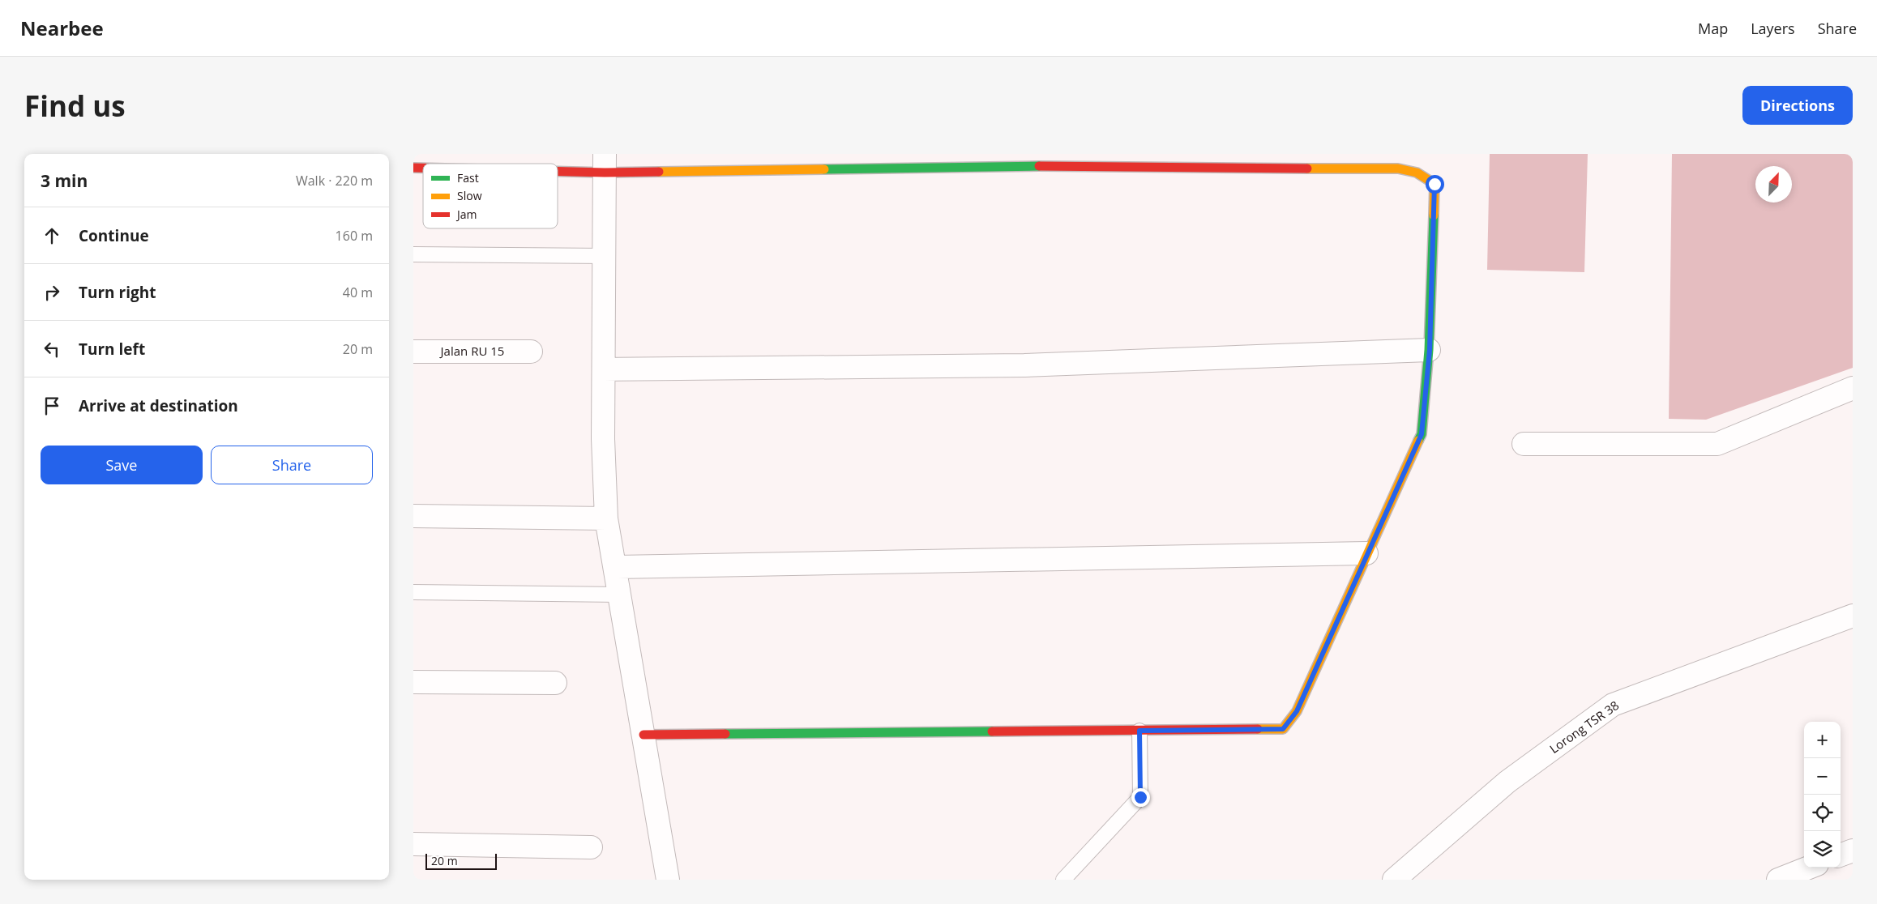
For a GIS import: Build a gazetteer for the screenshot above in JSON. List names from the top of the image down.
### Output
{
  "streets": {
    "street": ["Jalan RU 15", "Lorong TSR 38"]
  },
  "legend": ["Fast", "Slow", "Jam"],
  "scale_bar": "20 m",
  "north": "top right",
  "page": {
    "header": "Nearbee",
    "nav": ["Map", "Layers", "Share"],
    "buttons": [
      "Directions",
      ["Save", "Share"]
    ],
    "title": "Find us",
    "heading": ["3 min", "Walk · 220 m"],
    "list": [
      ["Continue", "160 m"],
      ["Turn right", "40 m"],
      ["Turn left", "20 m"],
      "Arrive at destination"
    ],
    "map_buttons": ["+", "−"],
    "scale": "20 m"
  }
}
